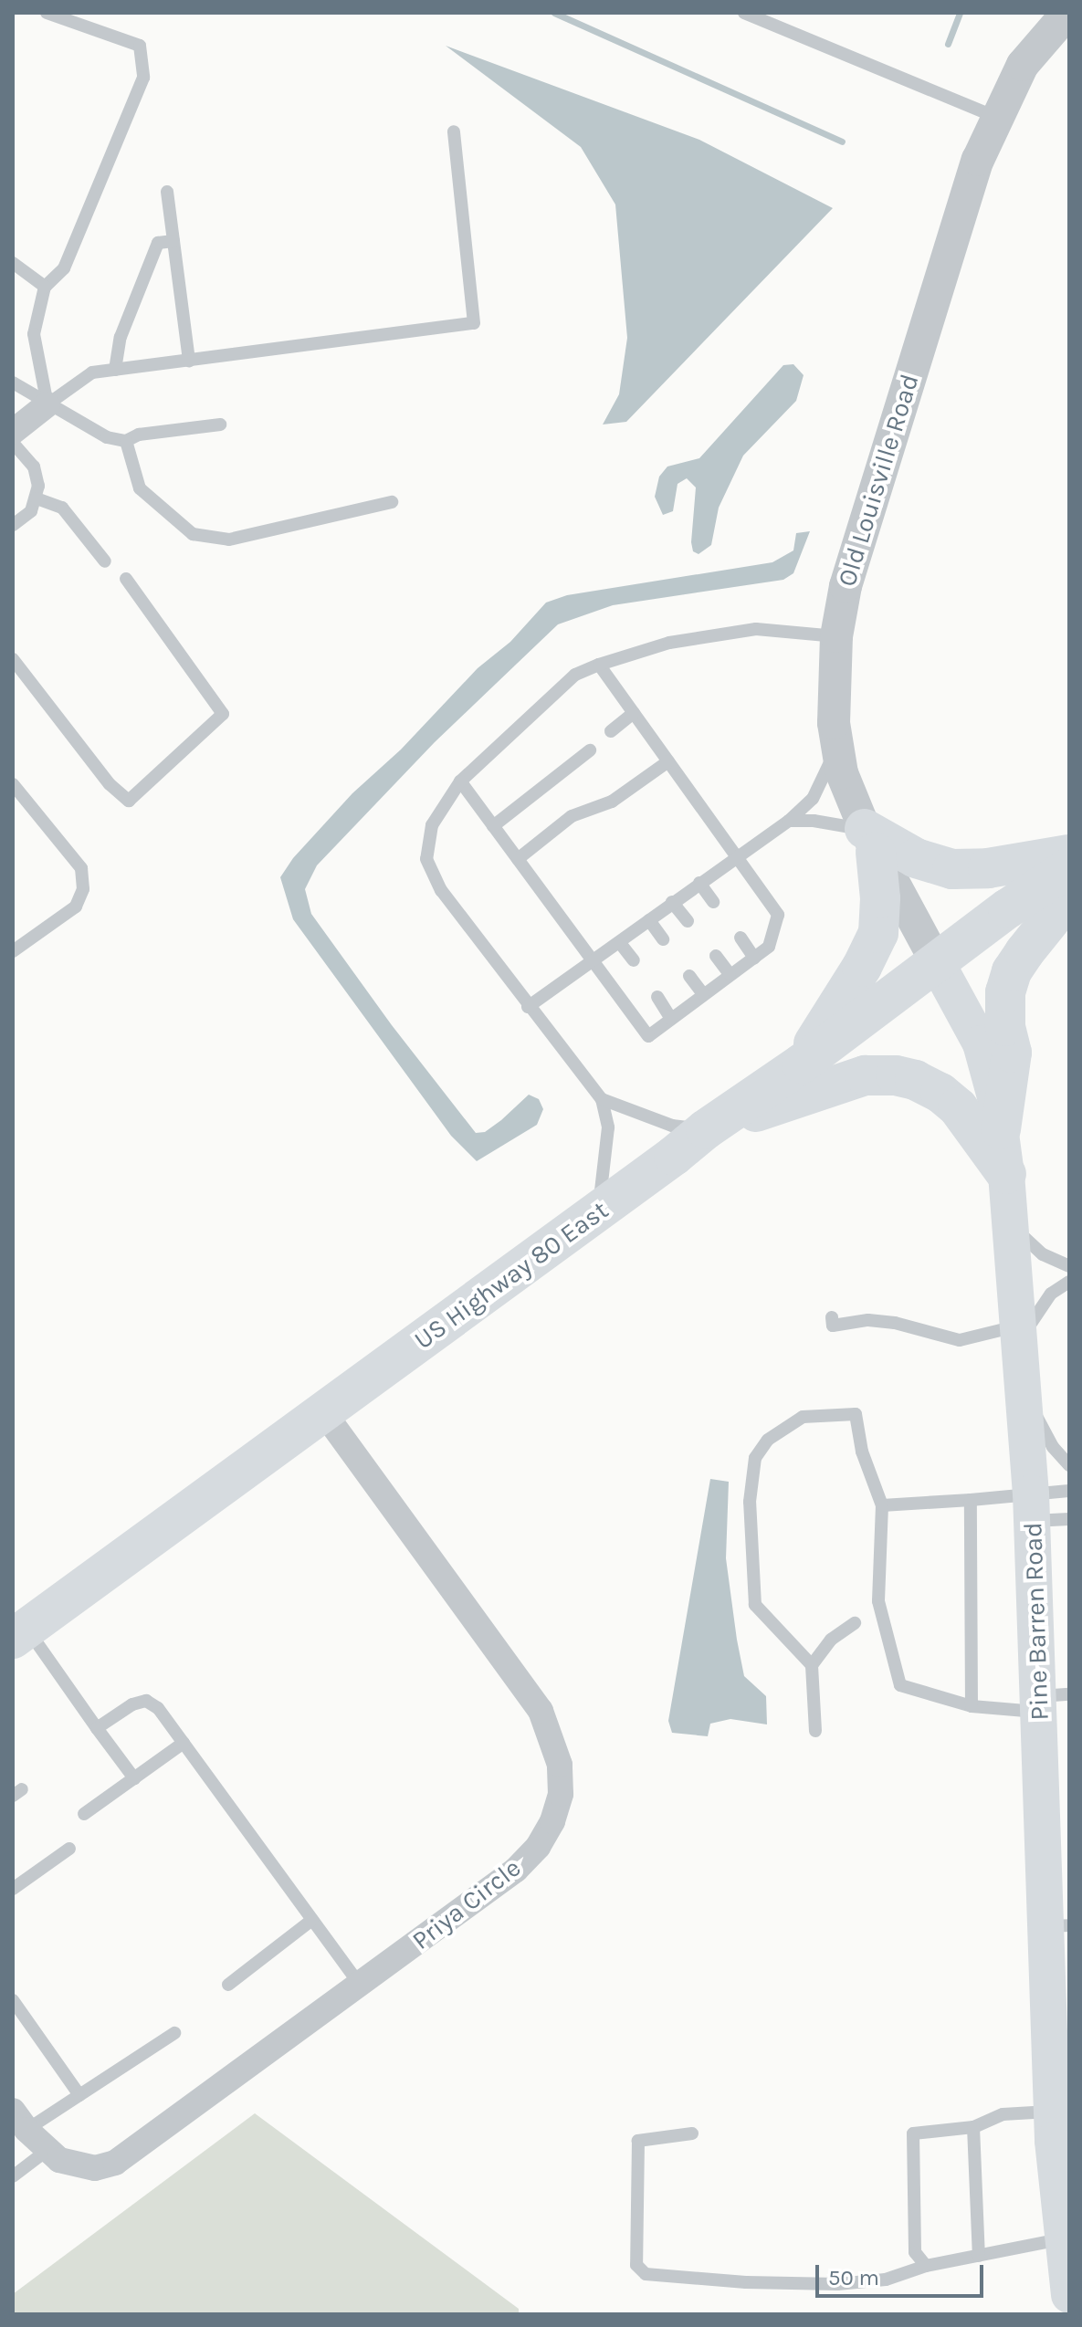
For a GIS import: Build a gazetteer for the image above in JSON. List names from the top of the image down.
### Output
{
  "streets": {
    "main road": ["US Highway 80 East", "Pine Barren Road"],
    "street": ["Old Louisville Road", "Priya Circle"]
  },
  "crossings": [
    ["Old Louisville Road", "US Highway 80 East"],
    ["Old Louisville Road", "Pine Barren Road"],
    ["US Highway 80 East", "Pine Barren Road"],
    ["US Highway 80 East", "Priya Circle"]
  ],
  "scale_bar": "50 m"
}
